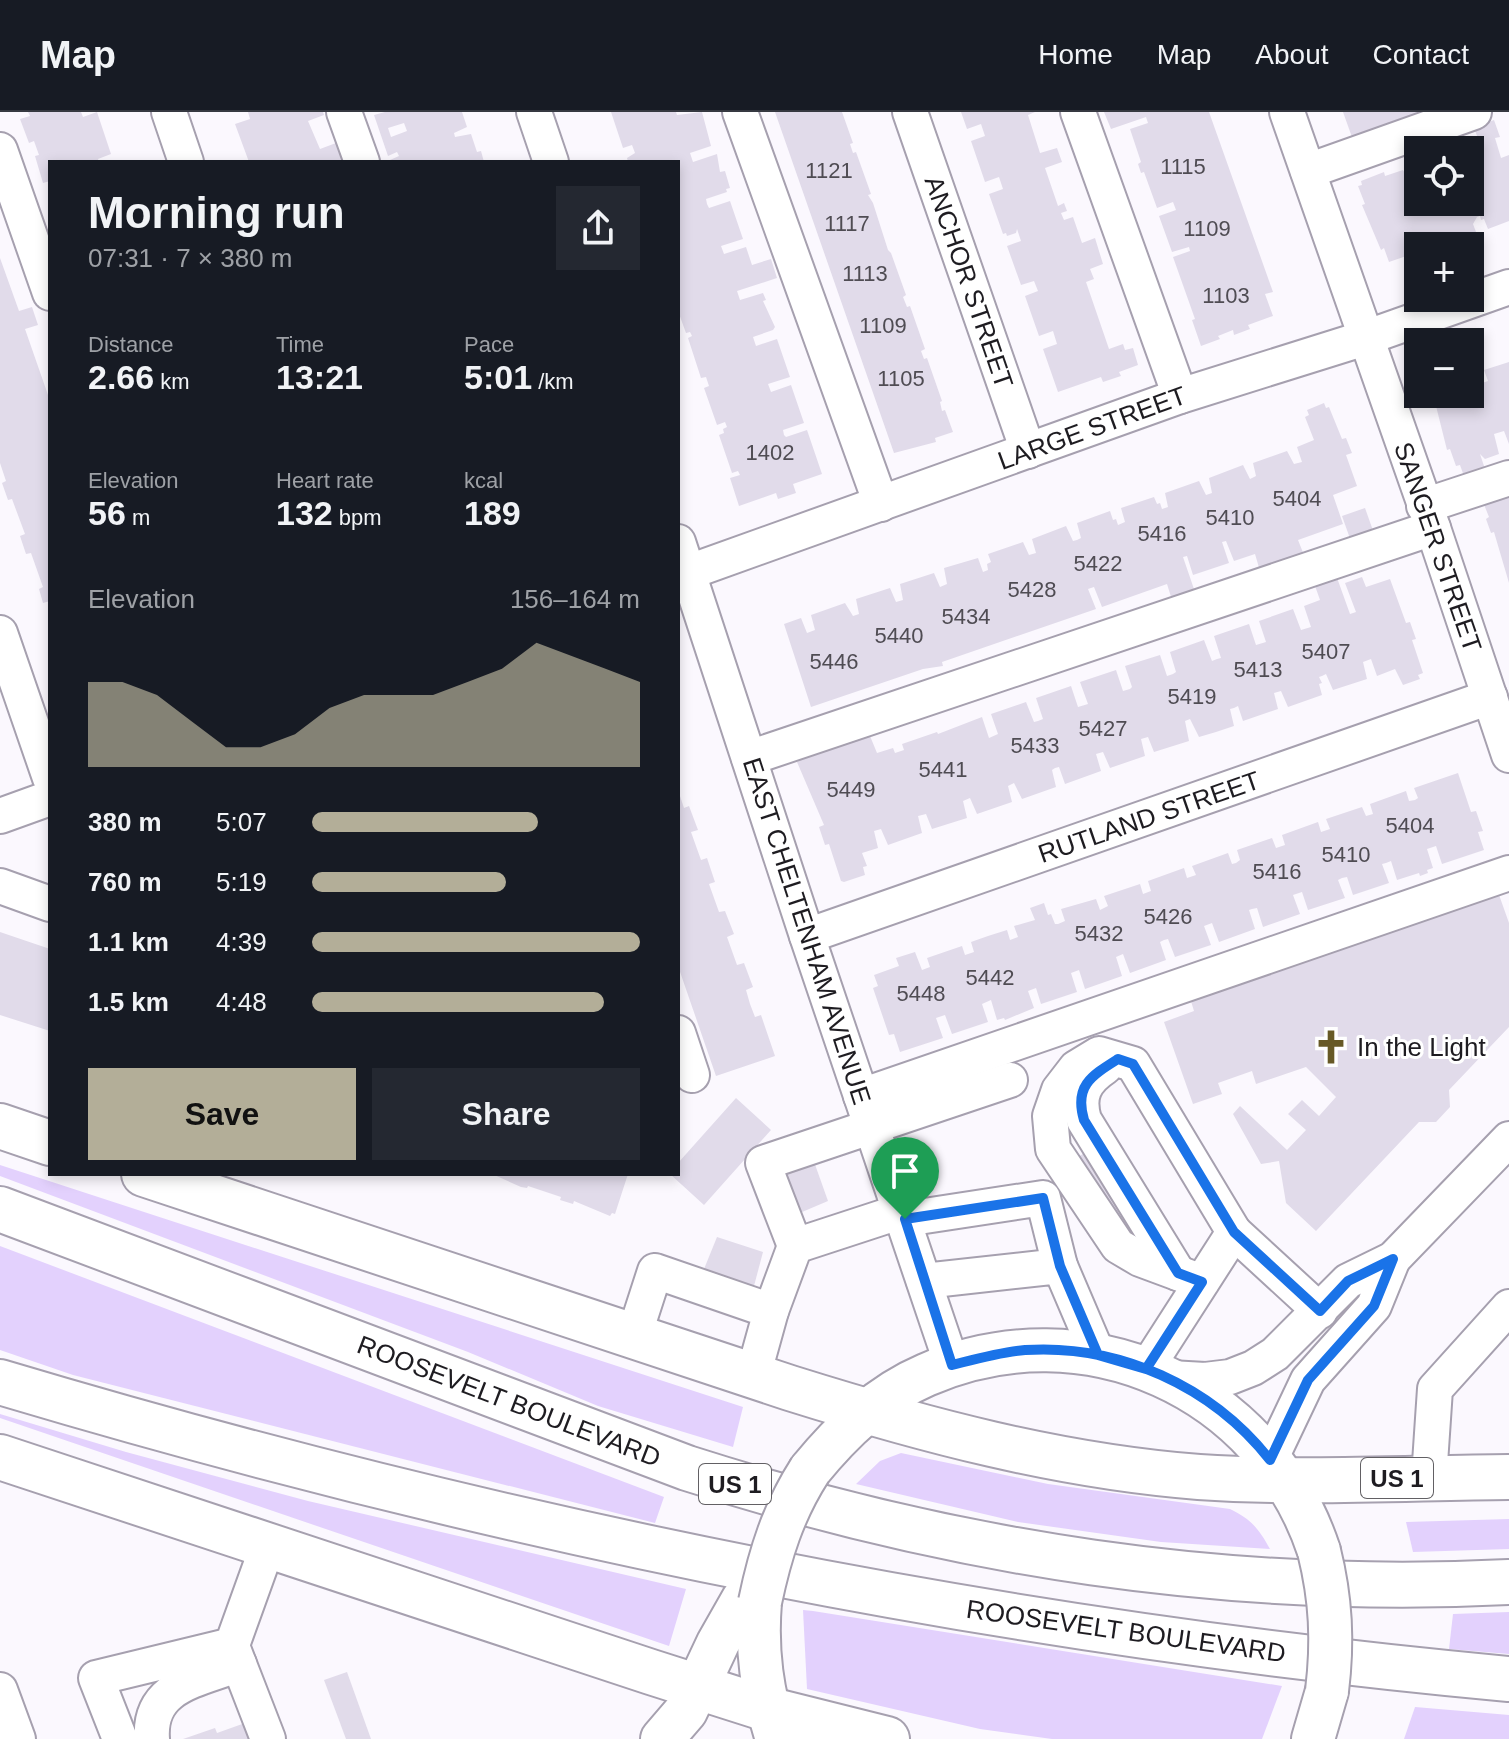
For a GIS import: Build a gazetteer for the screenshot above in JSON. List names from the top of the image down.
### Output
{
  "streets": {
    "highway": ["ROOSEVELT BOULEVARD", "US 1"],
    "street": [
      "ANCHOR STREET",
      "LARGE STREET",
      "SANGER STREET",
      "RUTLAND STREET",
      "EAST CHELTENHAM AVENUE"
    ]
  },
  "crossings": [
    ["ANCHOR STREET", "LARGE STREET"],
    ["LARGE STREET", "SANGER STREET"],
    ["LARGE STREET", "EAST CHELTENHAM AVENUE"],
    ["SANGER STREET", "RUTLAND STREET"],
    ["RUTLAND STREET", "EAST CHELTENHAM AVENUE"]
  ],
  "places": {
    "church": ["In the Light"]
  },
  "house_numbers": [
    "1115",
    "1121",
    "1117",
    "1109",
    "1113",
    "1103",
    "1109",
    "1105",
    "1402",
    "5404",
    "5410",
    "5416",
    "5422",
    "5428",
    "5434",
    "5440",
    "5407",
    "5446",
    "5413",
    "5419",
    "5427",
    "5433",
    "5441",
    "5449",
    "5404",
    "5410",
    "5416",
    "5426",
    "5432",
    "5442",
    "5448"
  ],
  "page": {
    "header": "Map",
    "nav": [
      "Home",
      "Map",
      "About",
      "Contact"
    ],
    "map_buttons": ["+", "−"],
    "heading": ["Morning run", "07:31 · 7 × 380 m"],
    "stats": [
      ["Distance", "2.66 km"],
      ["Time", "13:21"],
      ["Pace", "5:01 /km"],
      ["Elevation", "56 m"],
      ["Heart rate", "132 bpm"],
      ["kcal", "189"]
    ],
    "chart": ["Elevation", "156–164 m"],
    "list": [
      {
        "name": "380 m",
        "note": "5:07"
      },
      {
        "name": "760 m",
        "note": "5:19"
      },
      {
        "name": "1.1 km",
        "note": "4:39"
      },
      {
        "name": "1.5 km",
        "note": "4:48"
      }
    ],
    "buttons": ["Save", "Share"]
  }
}
